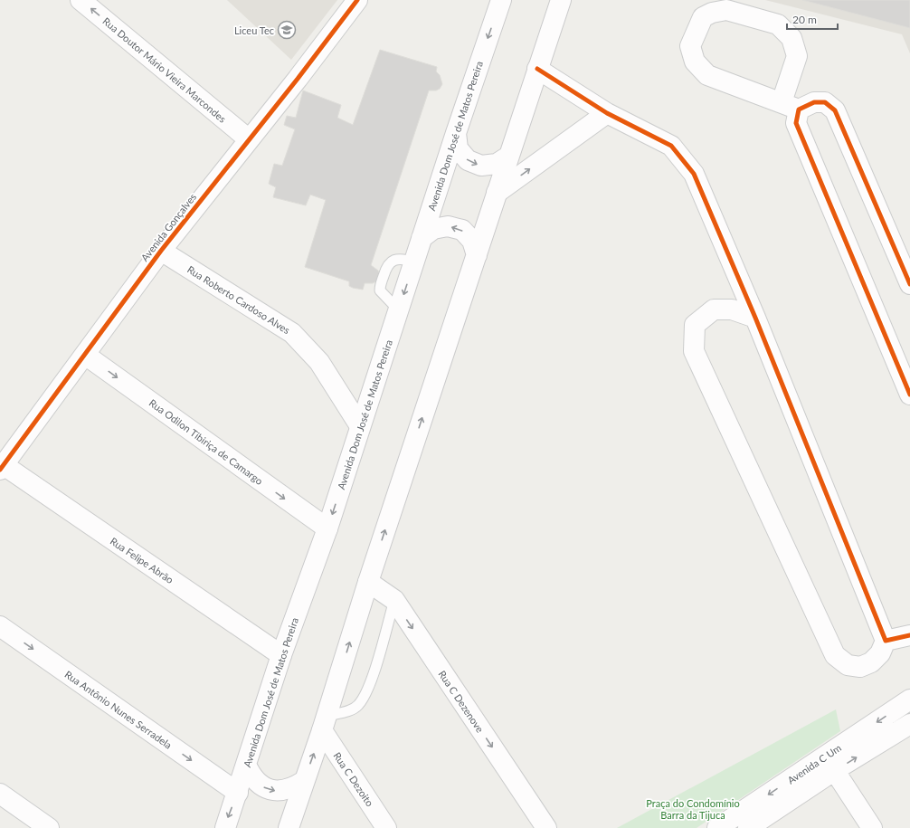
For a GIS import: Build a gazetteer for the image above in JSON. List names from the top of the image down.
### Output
{
  "streets": {
    "street": [
      "Rua Doutor Mário Vieira Marcondes",
      "Avenida Dom José de Matos Pereira",
      "Avenida Gonçalves",
      "Rua Roberto Cardoso Alves",
      "Rua Odilon Tibiriça de Camargo",
      "Rua Felipe Abrão",
      "Rua C Dezenove",
      "Rua Antônio Nunes Serradela",
      "Avenida C Um",
      "Rua C Dezoito"
    ]
  },
  "crossings": [
    ["Rua Doutor Mário Vieira Marcondes", "Avenida Gonçalves"],
    ["Avenida Dom José de Matos Pereira", "Rua Roberto Cardoso Alves"],
    ["Avenida Dom José de Matos Pereira", "Rua Odilon Tibiriça de Camargo"],
    ["Avenida Dom José de Matos Pereira", "Rua Felipe Abrão"],
    ["Avenida Dom José de Matos Pereira", "Rua Antônio Nunes Serradela"],
    ["Avenida Gonçalves", "Rua Roberto Cardoso Alves"],
    ["Avenida Gonçalves", "Rua Odilon Tibiriça de Camargo"],
    ["Avenida Gonçalves", "Rua Felipe Abrão"]
  ],
  "one_way": [
    "Rua Doutor Mário Vieira Marcondes",
    "Rua Odilon Tibiriça de Camargo",
    "Rua C Dezenove",
    "Rua Antônio Nunes Serradela"
  ],
  "parks": ["Praça do Condomínio Barra da Tijuca"],
  "places": {
    "school or university": ["Liceu Tec"]
  },
  "scale_bar": "20 m"
}
